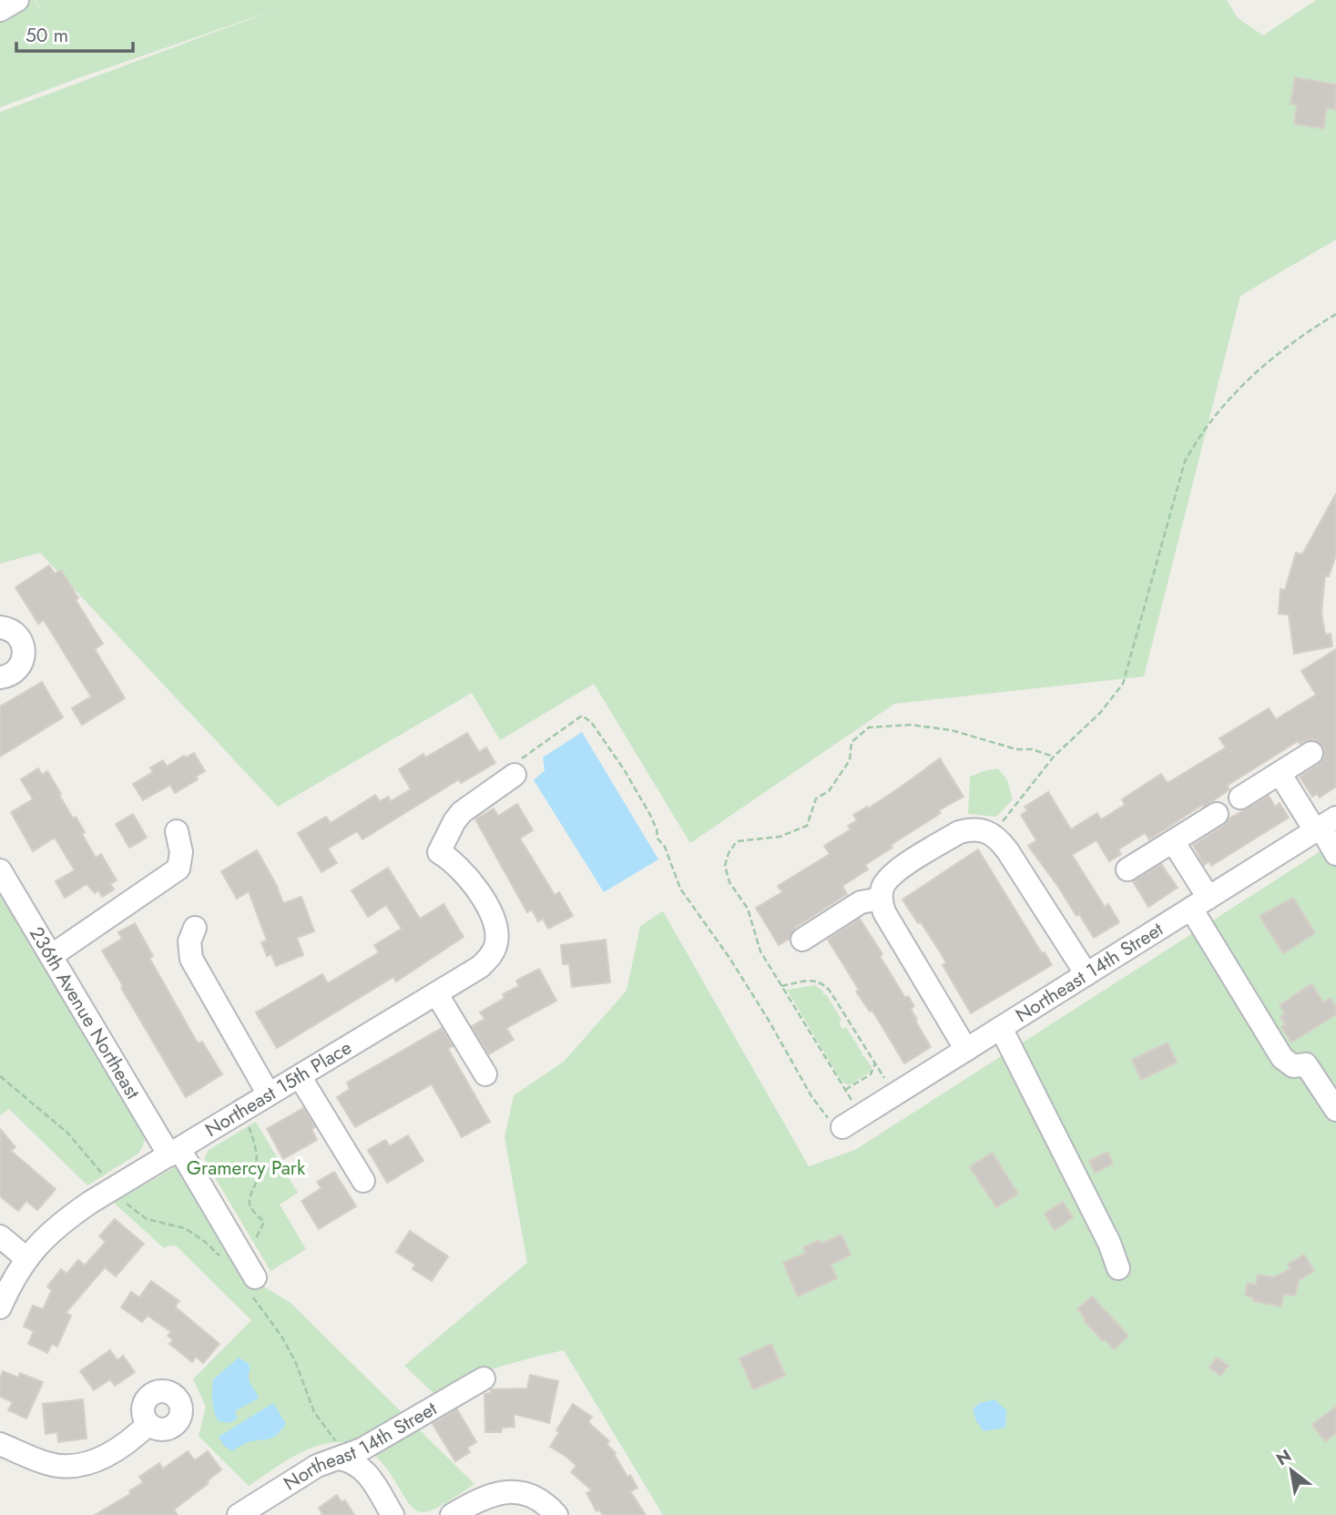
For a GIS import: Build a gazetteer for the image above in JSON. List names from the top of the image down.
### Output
{
  "streets": {
    "street": ["Northeast 14th Street", "236th Avenue Northeast", "Northeast 15th Place"]
  },
  "crossings": [
    ["236th Avenue Northeast", "Northeast 15th Place"]
  ],
  "parks": ["Gramercy Park"],
  "scale_bar": "50 m",
  "north": "top left"
}
